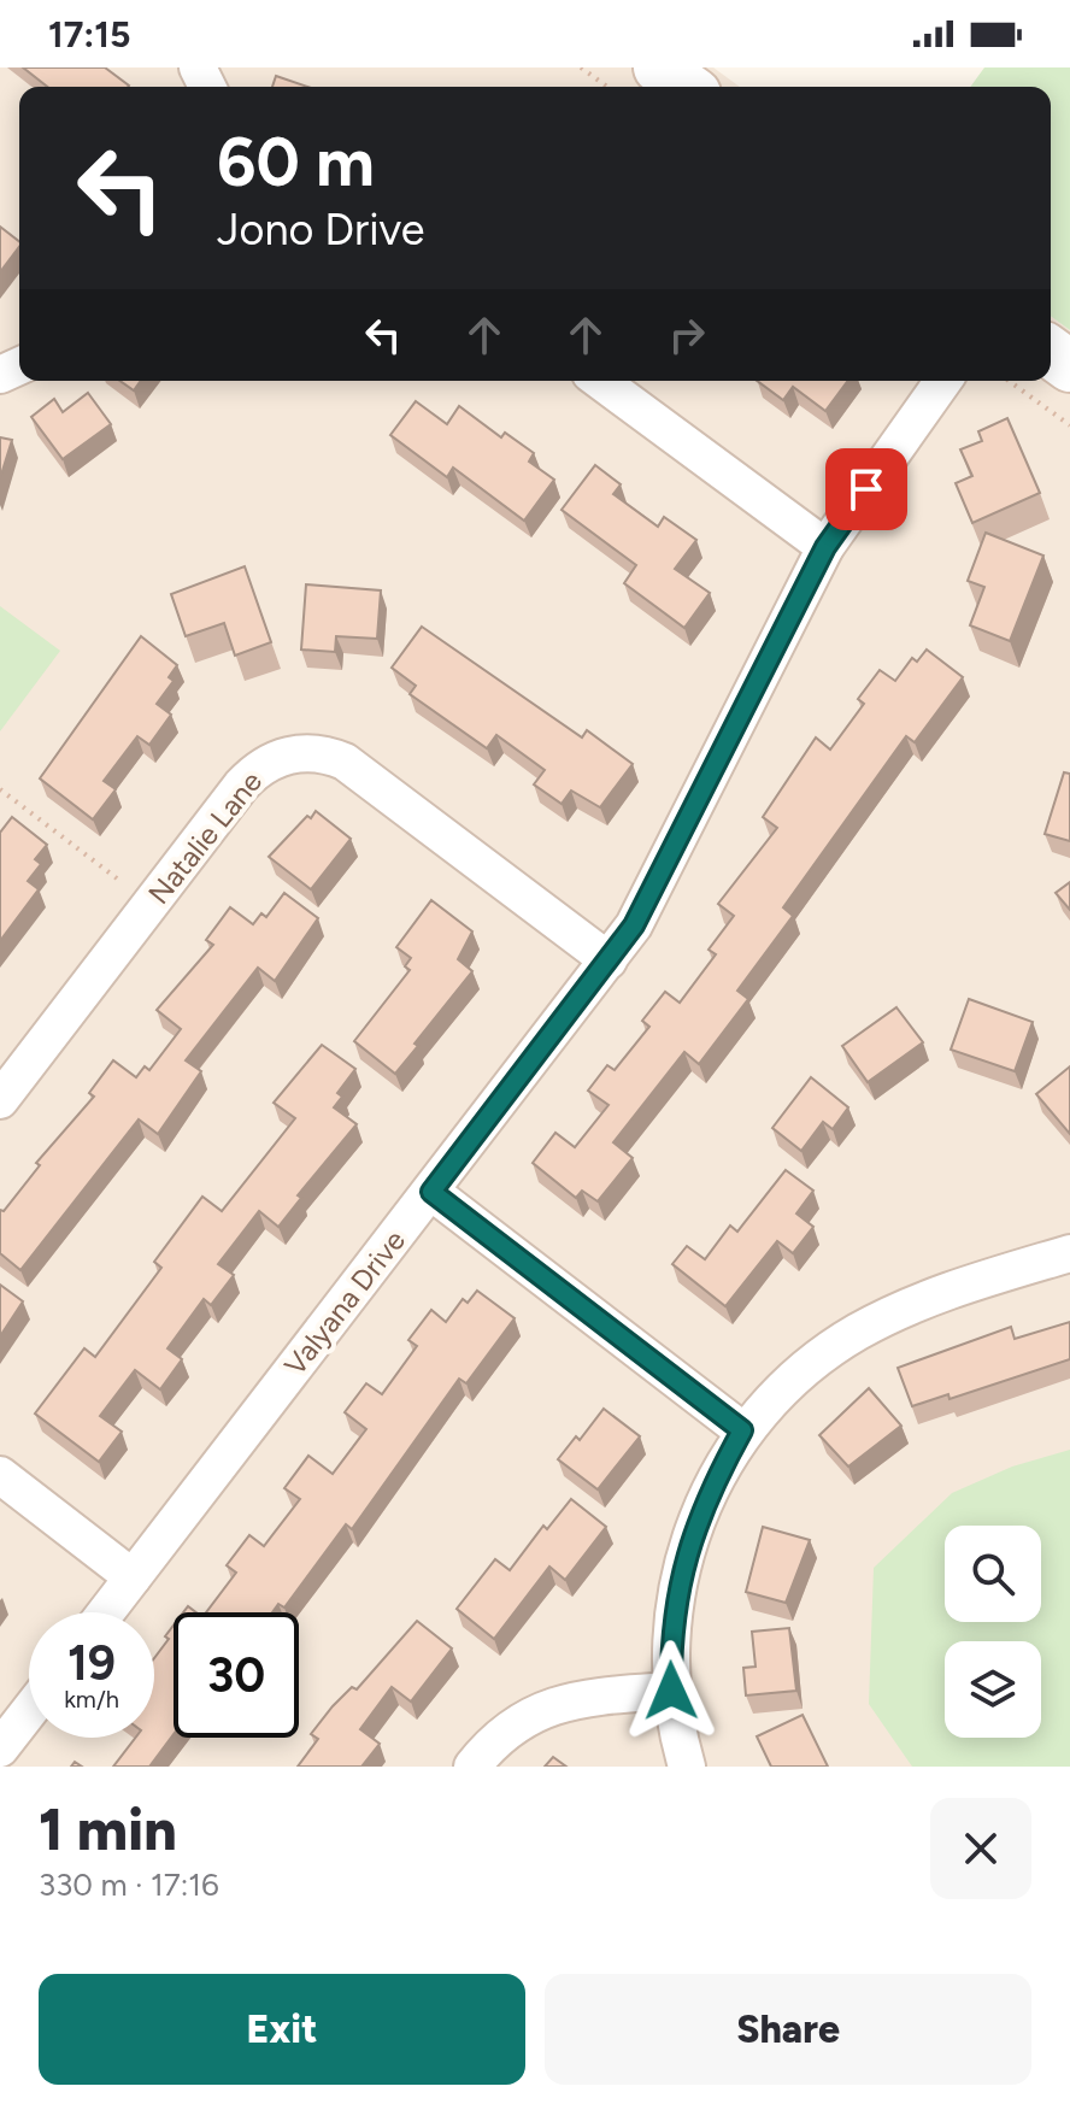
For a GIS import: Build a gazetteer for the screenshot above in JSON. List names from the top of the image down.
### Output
{
  "streets": {
    "street": ["Natalie Lane", "Valyana Drive"]
  },
  "crossings": [
    ["Natalie Lane", "Valyana Drive"]
  ],
  "page": {
    "status": "17:15",
    "turn": ["60 m", "Jono Drive"],
    "speed": "19 km/h",
    "limit": "30",
    "heading": ["1 min", "330 m · 17:16"],
    "buttons": ["Exit", "Share"]
  }
}
